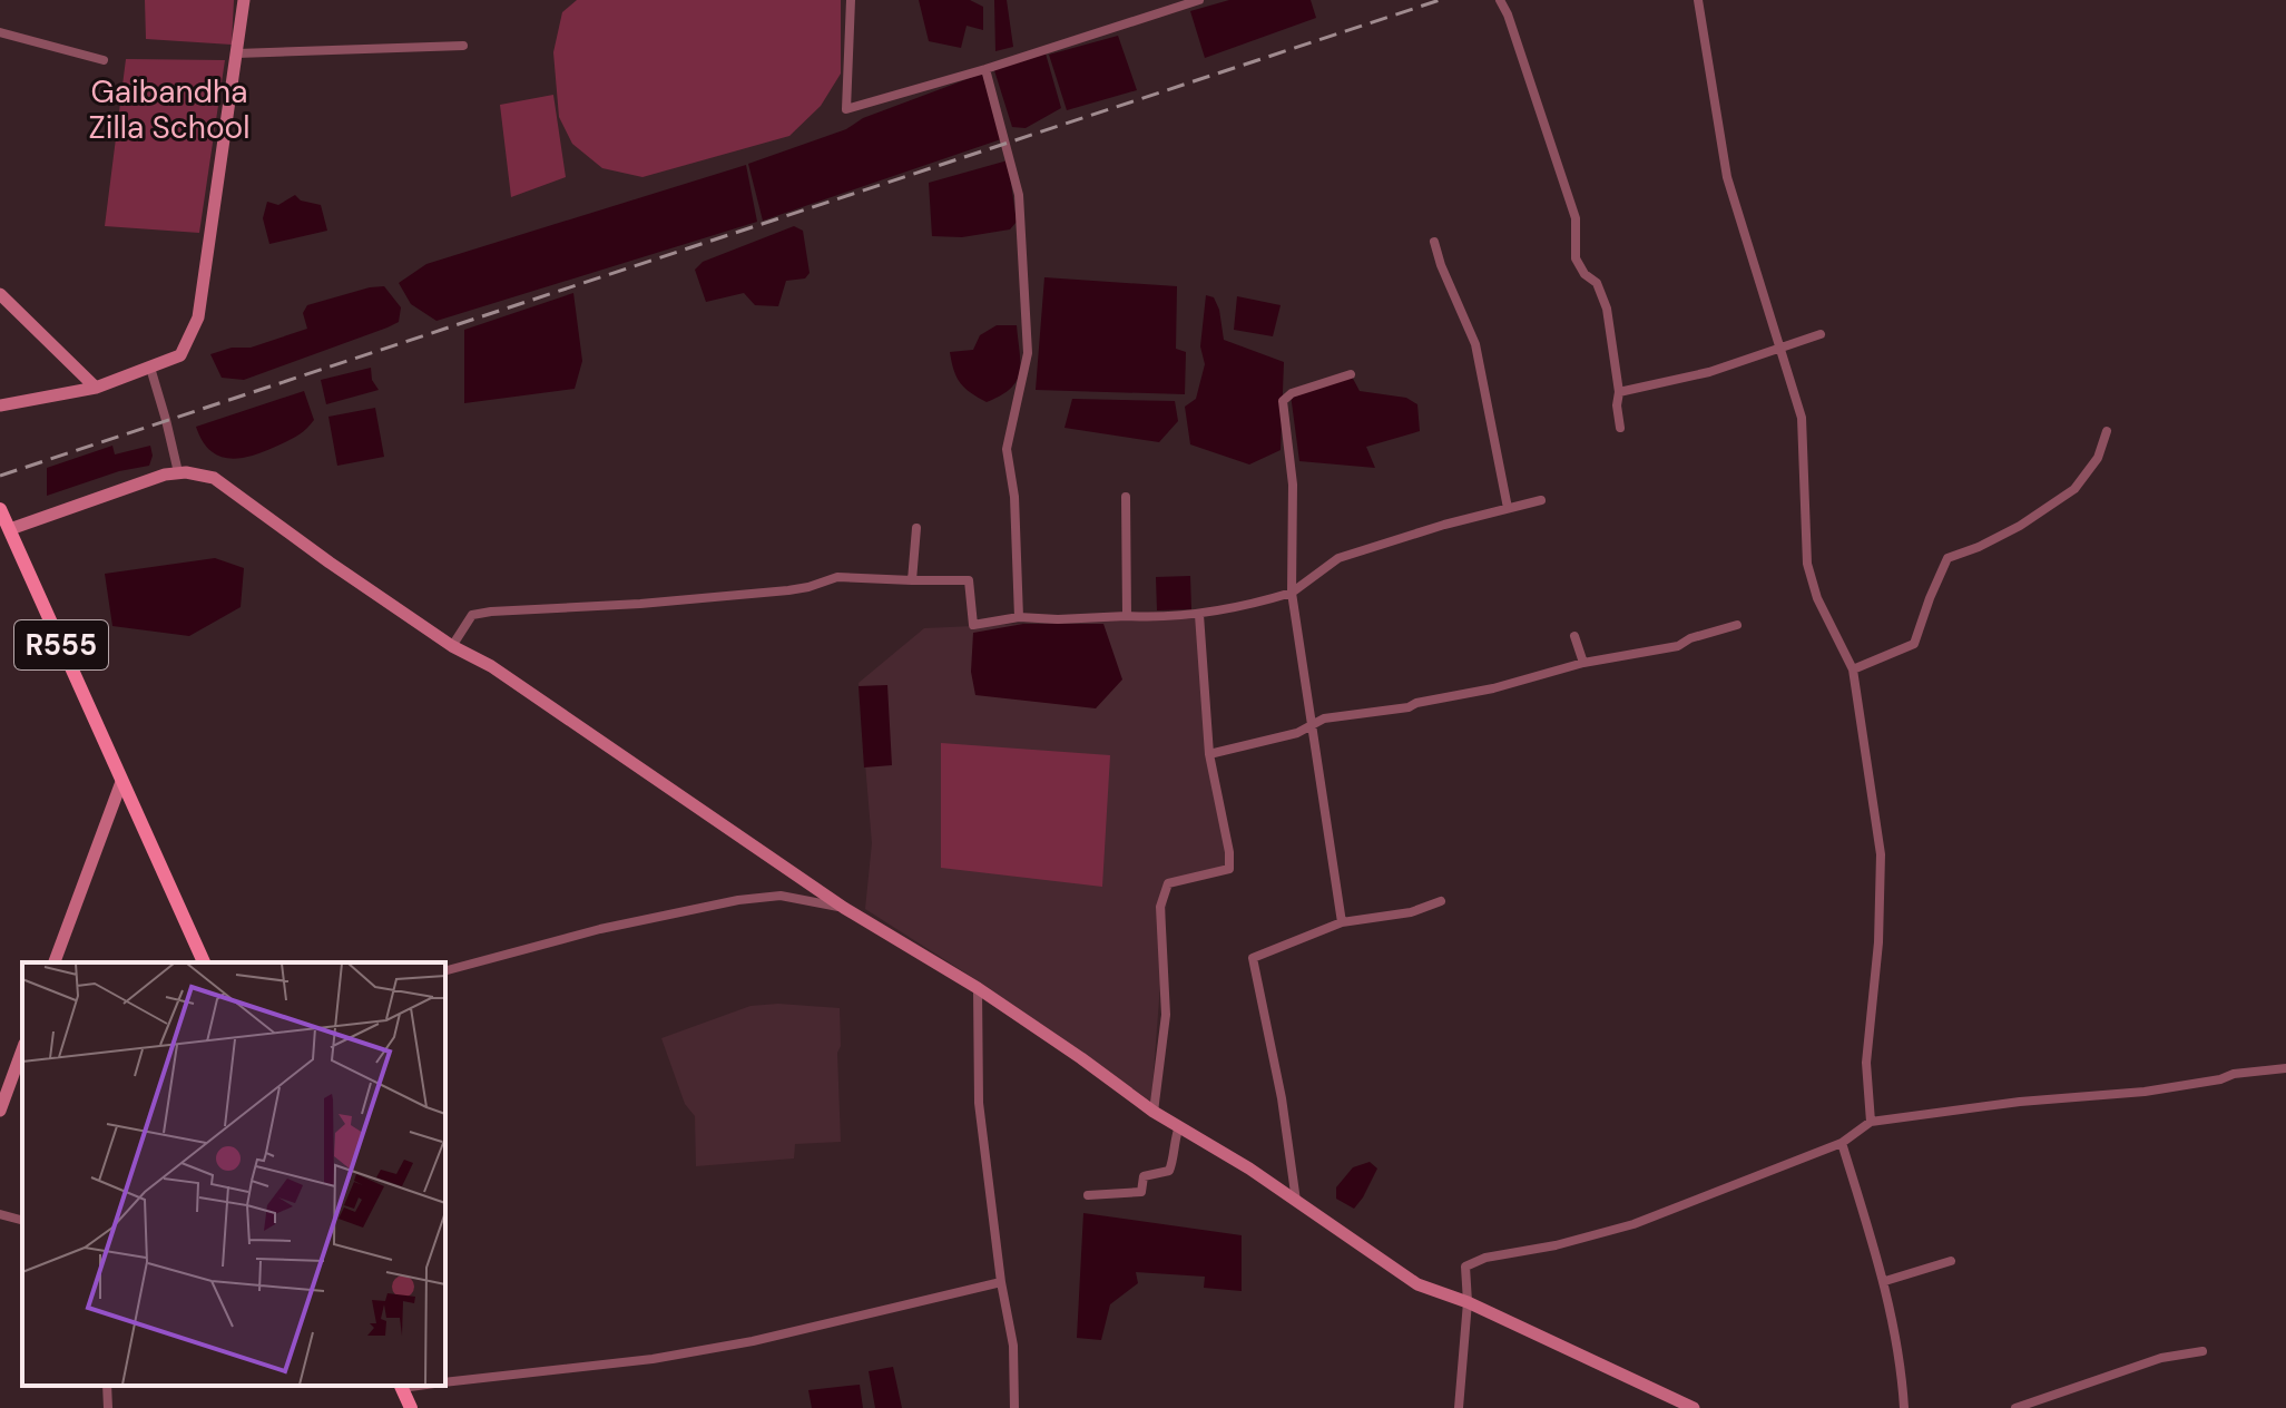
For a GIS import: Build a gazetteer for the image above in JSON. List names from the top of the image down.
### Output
{
  "streets": {
    "main road": ["R555"]
  },
  "parks": ["Gaibandha Zilla School"]
}
